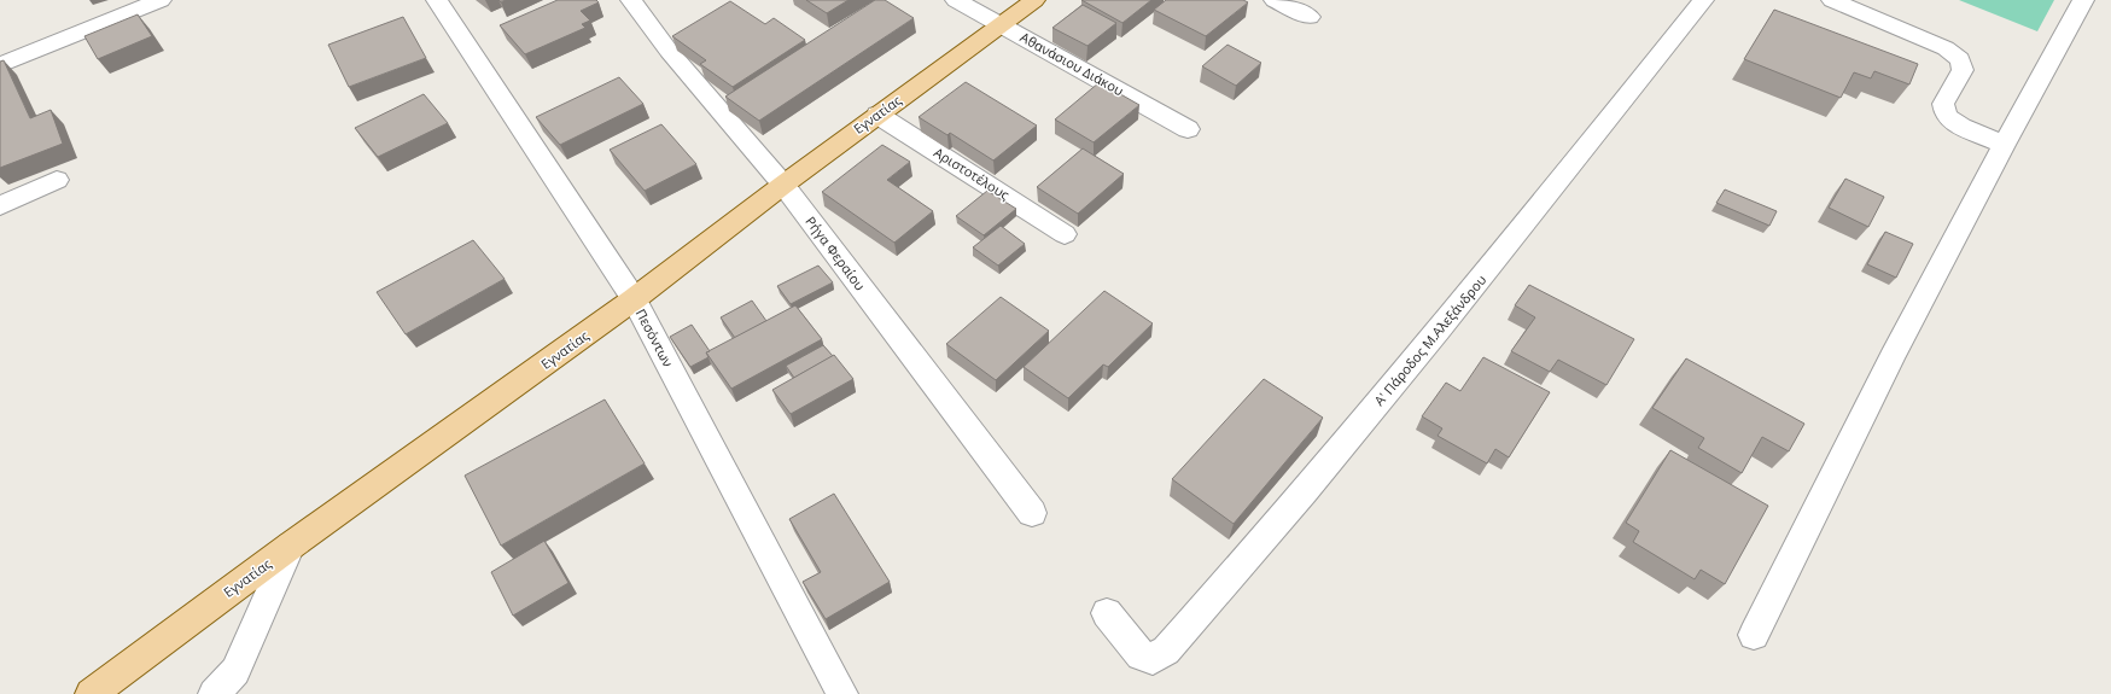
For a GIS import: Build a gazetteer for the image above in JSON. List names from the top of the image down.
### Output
{
  "streets": {
    "main road": ["Εγνατίας"],
    "street": [
      "Αθανάσιου Διάκου",
      "Αριστοτέλους",
      "Ρήγα Φεραίου",
      "Πεσόντων",
      "Α' Πάροδος Μ.Αλεξάνδρου"
    ]
  },
  "crossings": [
    ["Αθανάσιου Διάκου", "Εγνατίας"],
    ["Εγνατίας", "Αριστοτέλους"],
    ["Εγνατίας", "Ρήγα Φεραίου"],
    ["Εγνατίας", "Πεσόντων"]
  ]
}
